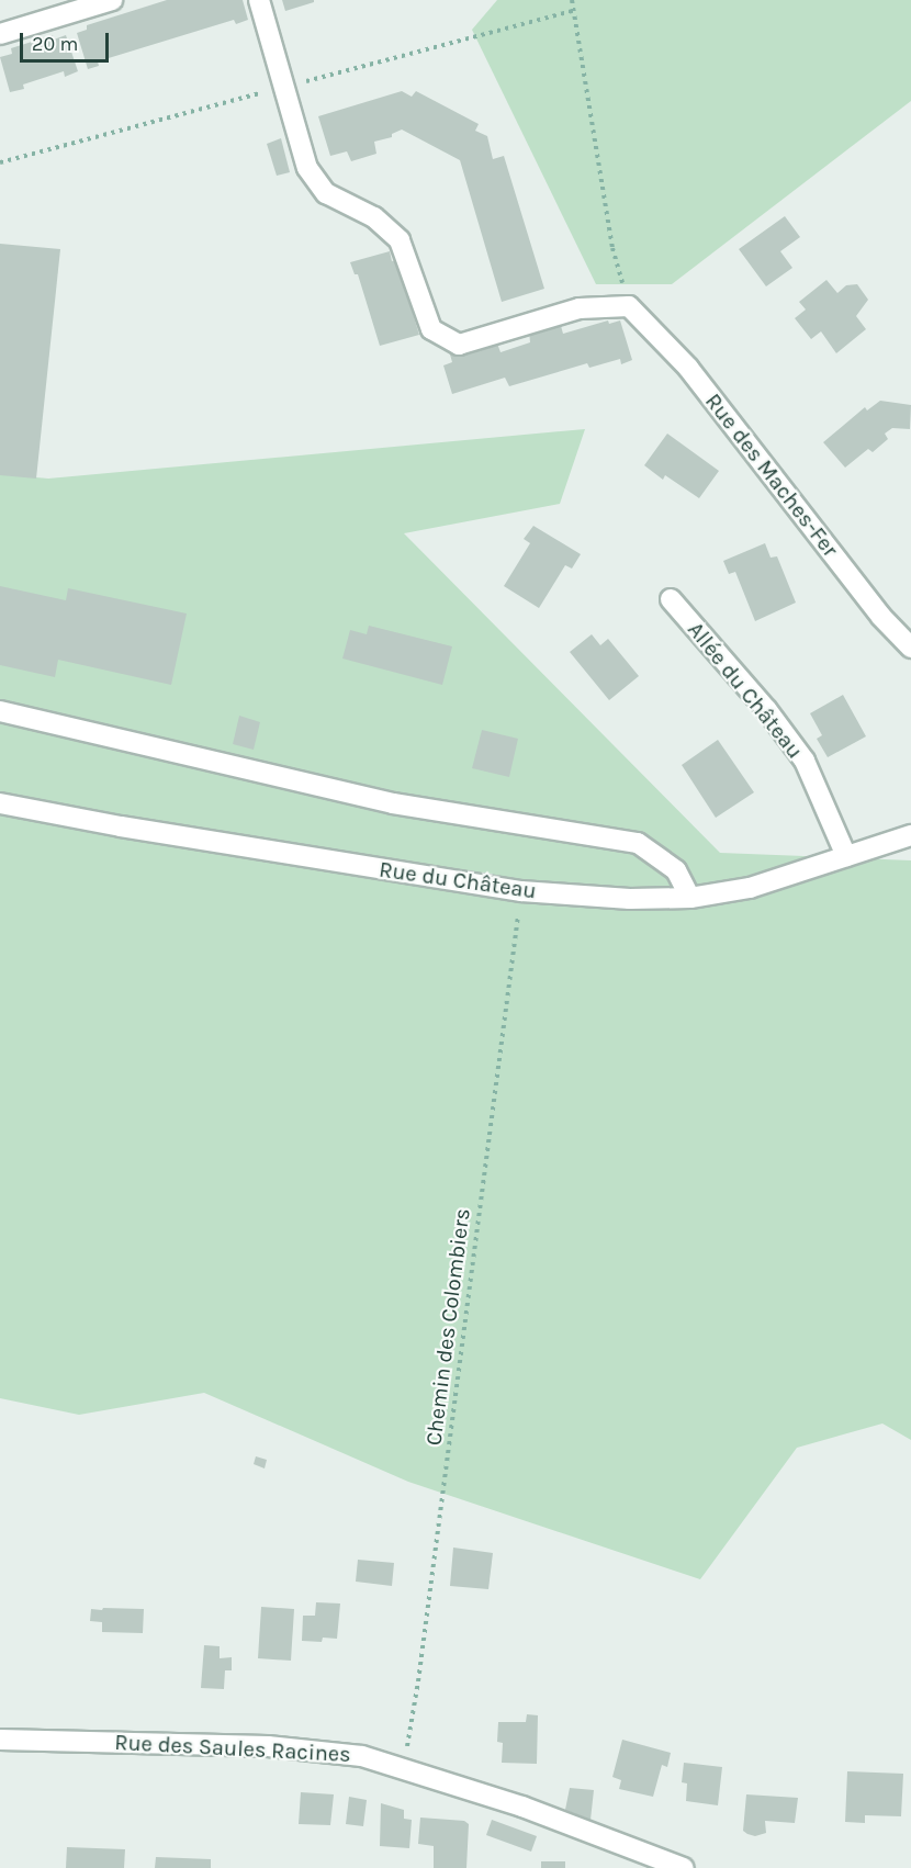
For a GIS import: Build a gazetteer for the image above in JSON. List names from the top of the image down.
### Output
{
  "streets": {
    "street": [
      "Rue des Maches-Fer",
      "Allée du Château",
      "Rue du Château",
      "Rue des Saules Racines"
    ],
    "path": ["Chemin des Colombiers"]
  },
  "crossings": [
    ["Allée du Château", "Rue du Château"],
    ["Rue du Château", "Chemin des Colombiers"],
    ["Chemin des Colombiers", "Rue des Saules Racines"]
  ],
  "scale_bar": "20 m"
}
